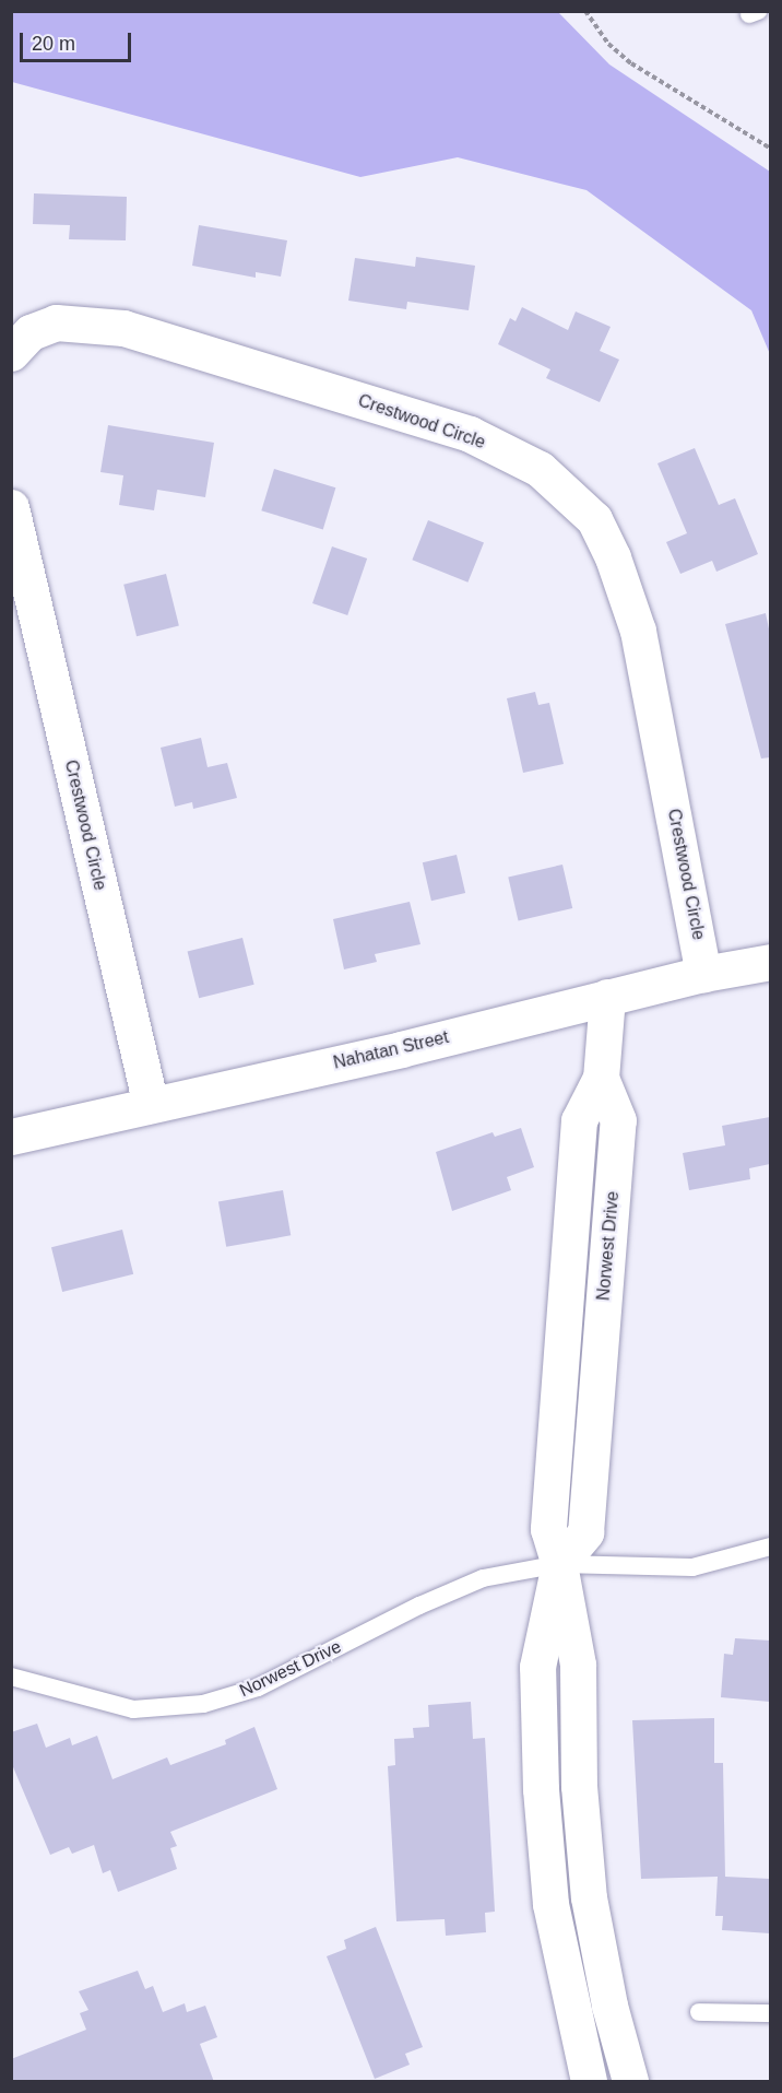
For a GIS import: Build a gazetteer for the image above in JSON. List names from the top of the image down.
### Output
{
  "streets": {
    "street": ["Crestwood Circle", "Nahatan Street", "Norwest Drive"]
  },
  "crossings": [
    ["Crestwood Circle", "Nahatan Street"],
    ["Nahatan Street", "Norwest Drive"]
  ],
  "scale_bar": "20 m"
}
